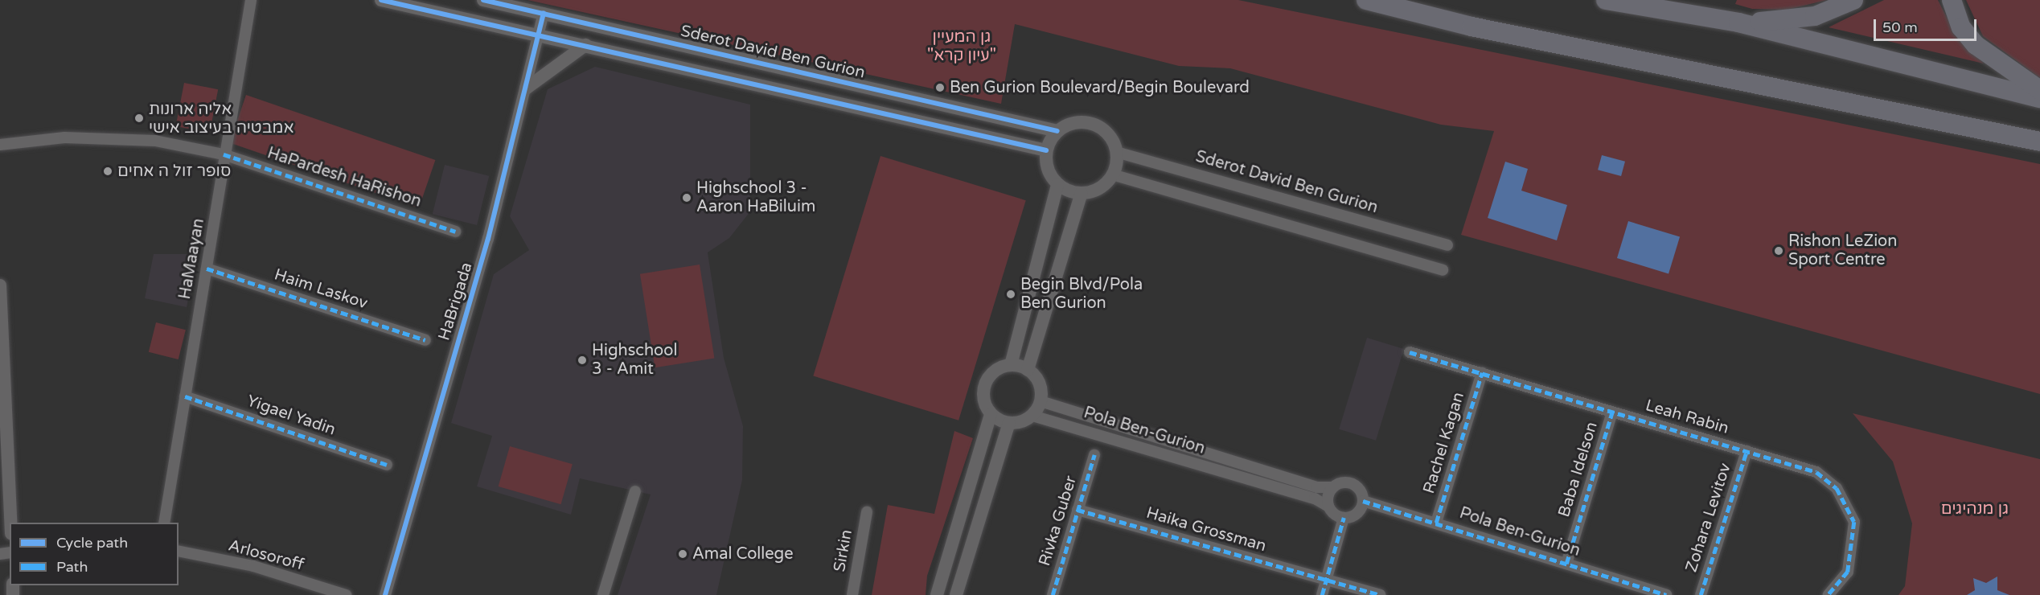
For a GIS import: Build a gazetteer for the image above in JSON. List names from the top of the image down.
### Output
{
  "streets": {
    "street": [
      "Sderot David Ben Gurion",
      "HaPardesh HaRishon",
      "HaMaayan",
      "Haim Laskov",
      "HaBrigada",
      "Yigael Yadin",
      "Leah Rabin",
      "Pola Ben-Gurion",
      "Rachel Kagan",
      "Baba Idelson",
      "Zohara Levitov",
      "Rivka Guber",
      "Haika Grossman",
      "Sirkin",
      "Arlosoroff"
    ]
  },
  "crossings": [
    ["Sderot David Ben Gurion", "HaBrigada"],
    ["HaPardesh HaRishon", "HaMaayan"],
    ["HaMaayan", "Haim Laskov"],
    ["HaMaayan", "Yigael Yadin"],
    ["Leah Rabin", "Rachel Kagan"],
    ["Leah Rabin", "Baba Idelson"],
    ["Leah Rabin", "Zohara Levitov"],
    ["Pola Ben-Gurion", "Rachel Kagan"],
    ["Pola Ben-Gurion", "Baba Idelson"],
    ["Rivka Guber", "Haika Grossman"]
  ],
  "parks": ["גן המעיין \"עיון קרא\"", "גן מנהיגים"],
  "places": [
    "Ben Gurion Boulevard/Begin Boulevard",
    "אליה ארונות אמבטיה בעיצוב אישי",
    "סופר זול ה אחים",
    "Highschool 3 - Aaron HaBiluim",
    "Rishon LeZion Sport Centre",
    "Begin Blvd/Pola Ben Gurion",
    "Highschool 3 - Amit",
    "Amal College"
  ],
  "legend": ["Cycle path", "Path"],
  "scale_bar": "50 m"
}
